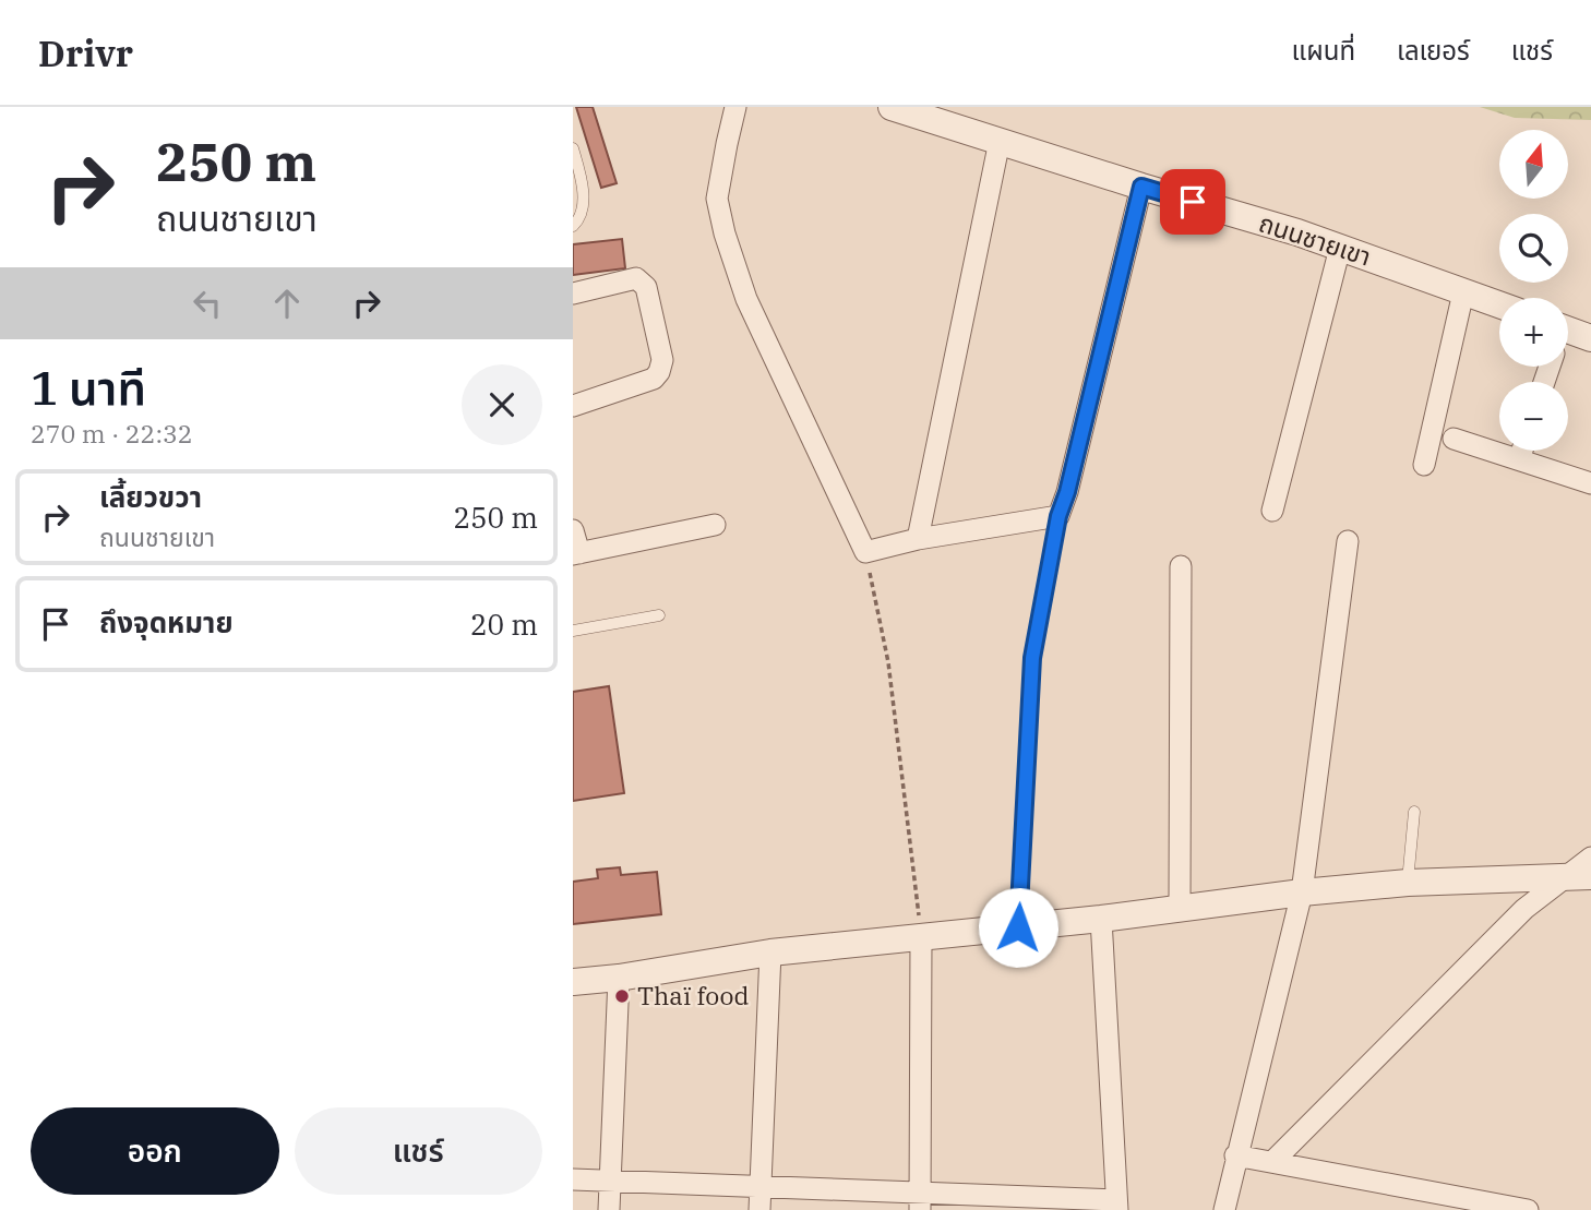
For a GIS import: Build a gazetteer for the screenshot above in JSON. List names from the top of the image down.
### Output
{
  "streets": {
    "street": ["ถนนชายเขา"]
  },
  "places": ["Thaï food"],
  "north": "top",
  "page": {
    "header": "Drivr",
    "nav": ["แผนที่", "เลเยอร์", "แชร์"],
    "turn": ["250 m", "ถนนชายเขา"],
    "map_buttons": ["+", "−"],
    "heading": ["1 นาที", "270 m · 22:32"],
    "list": [
      {
        "name": "เลี้ยวขวา",
        "note": "ถนนชายเขา",
        "value": "250 m"
      },
      {
        "name": "ถึงจุดหมาย",
        "value": "20 m"
      }
    ],
    "buttons": ["ออก", "แชร์"]
  }
}
